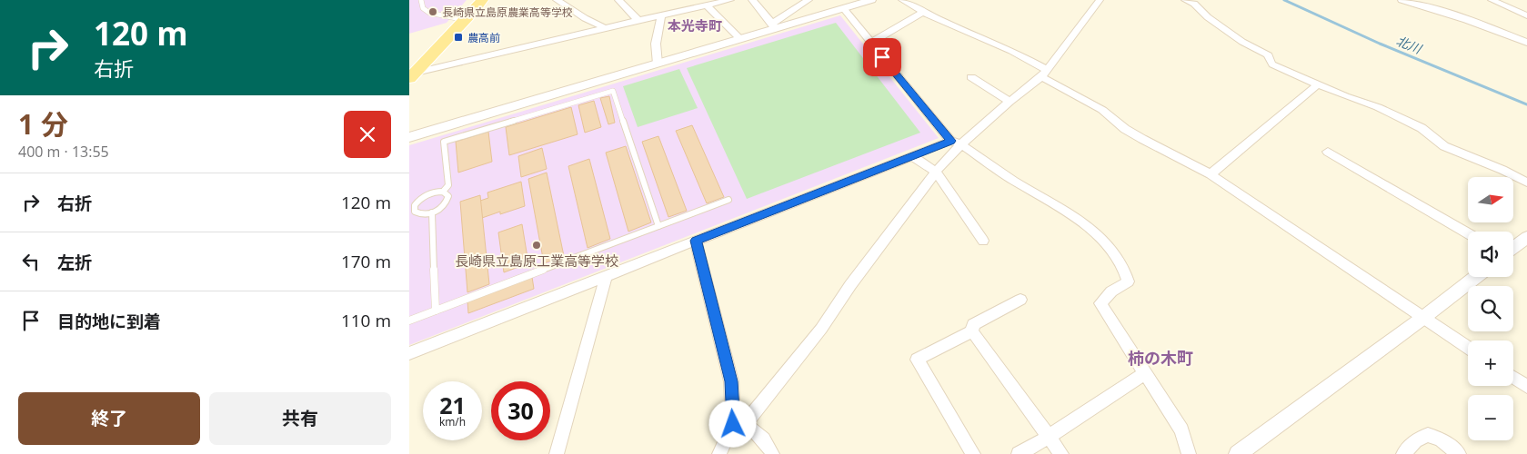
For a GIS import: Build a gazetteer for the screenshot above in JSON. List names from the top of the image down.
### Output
{
  "districts": ["本光寺町", "柿の木町"],
  "water": ["北川"],
  "places": {
    "other": ["長崎県立島原農業高等学校", "長崎県立島原工業高等学校"],
    "transit": ["農高前"]
  },
  "north": "right",
  "page": {
    "turn": ["120 m", "右折"],
    "heading": ["1 分", "400 m · 13:55"],
    "list": [
      {
        "name": "右折",
        "value": "120 m"
      },
      {
        "name": "左折",
        "value": "170 m"
      },
      {
        "name": "目的地に到着",
        "value": "110 m"
      }
    ],
    "map_buttons": ["+", "−"],
    "speed": "21 km/h",
    "limit": "30",
    "buttons": ["終了", "共有"]
  }
}
